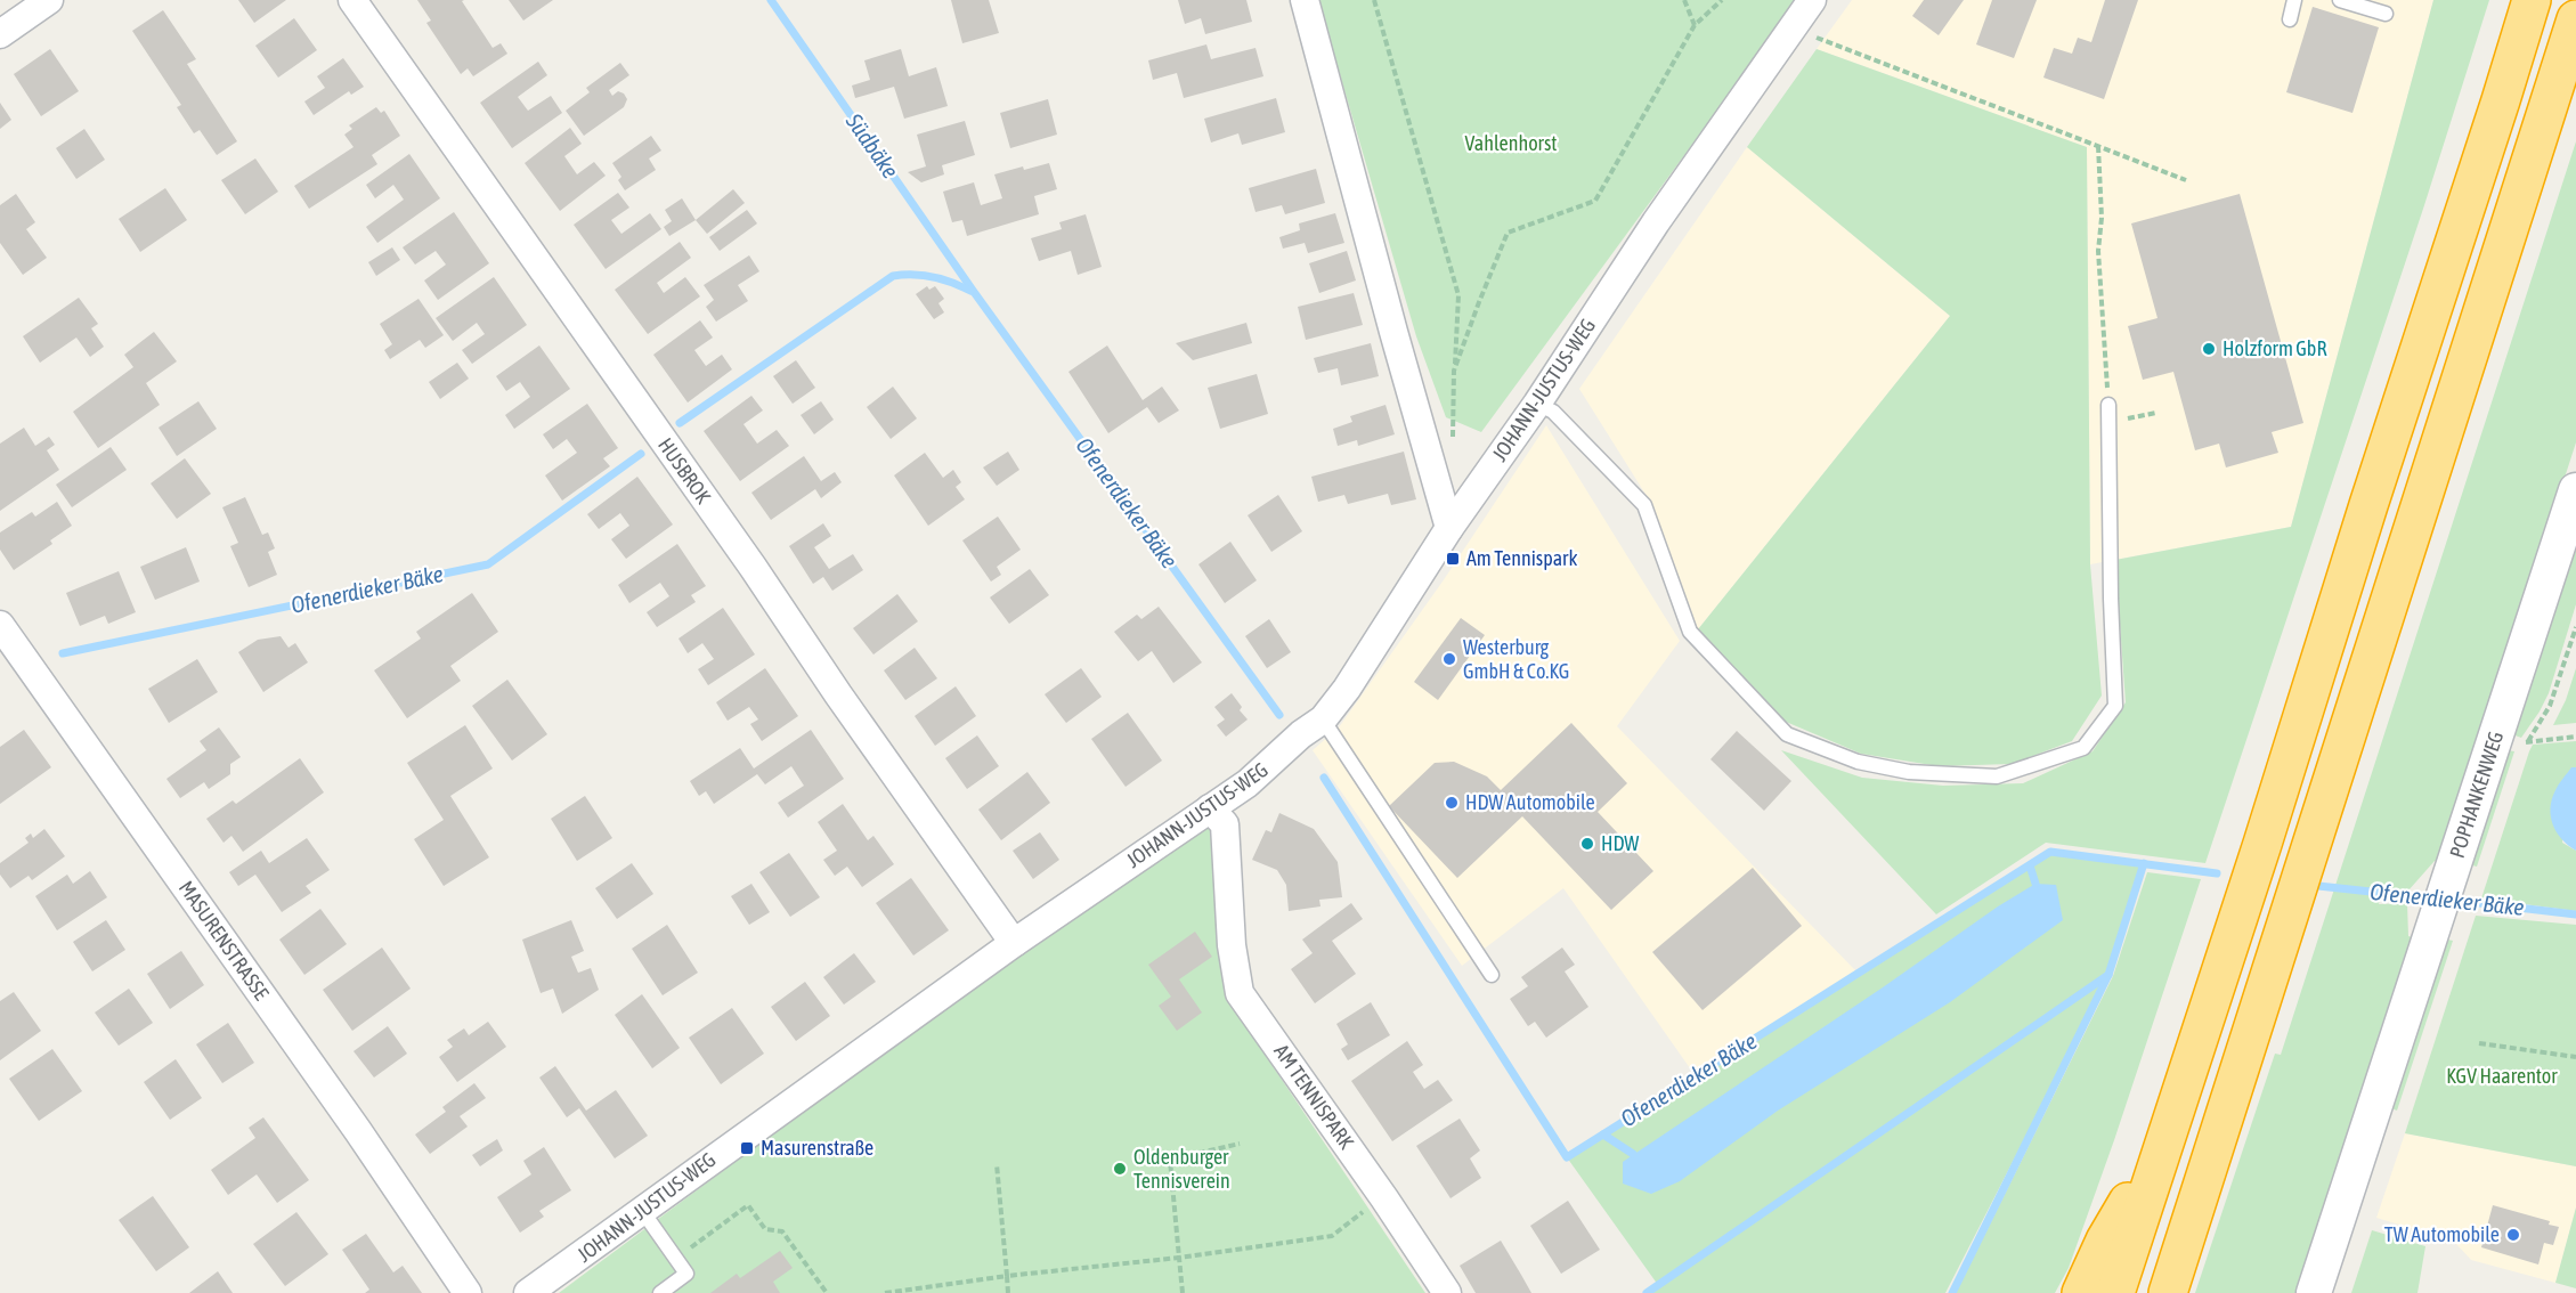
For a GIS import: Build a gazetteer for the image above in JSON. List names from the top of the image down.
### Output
{
  "streets": {
    "street": [
      "JOHANN-JUSTUS-WEG",
      "HUSBROK",
      "POPHANKENWEG",
      "MASURENSTRASSE",
      "AM TENNISPARK"
    ]
  },
  "crossings": [
    ["JOHANN-JUSTUS-WEG", "HUSBROK"],
    ["JOHANN-JUSTUS-WEG", "AM TENNISPARK"]
  ],
  "water": ["Südbäke", "Ofenerdieker Bäke"],
  "parks": ["Vahlenhorst", "KGV Haarentor"],
  "places": {
    "other": [
      "Holzform GbR",
      "Westerburg GmbH & Co.KG",
      "HDW Automobile",
      "HDW",
      "Oldenburger Tennisverein",
      "TW Automobile"
    ],
    "transit": ["Am Tennispark", "Masurenstraße"]
  }
}
